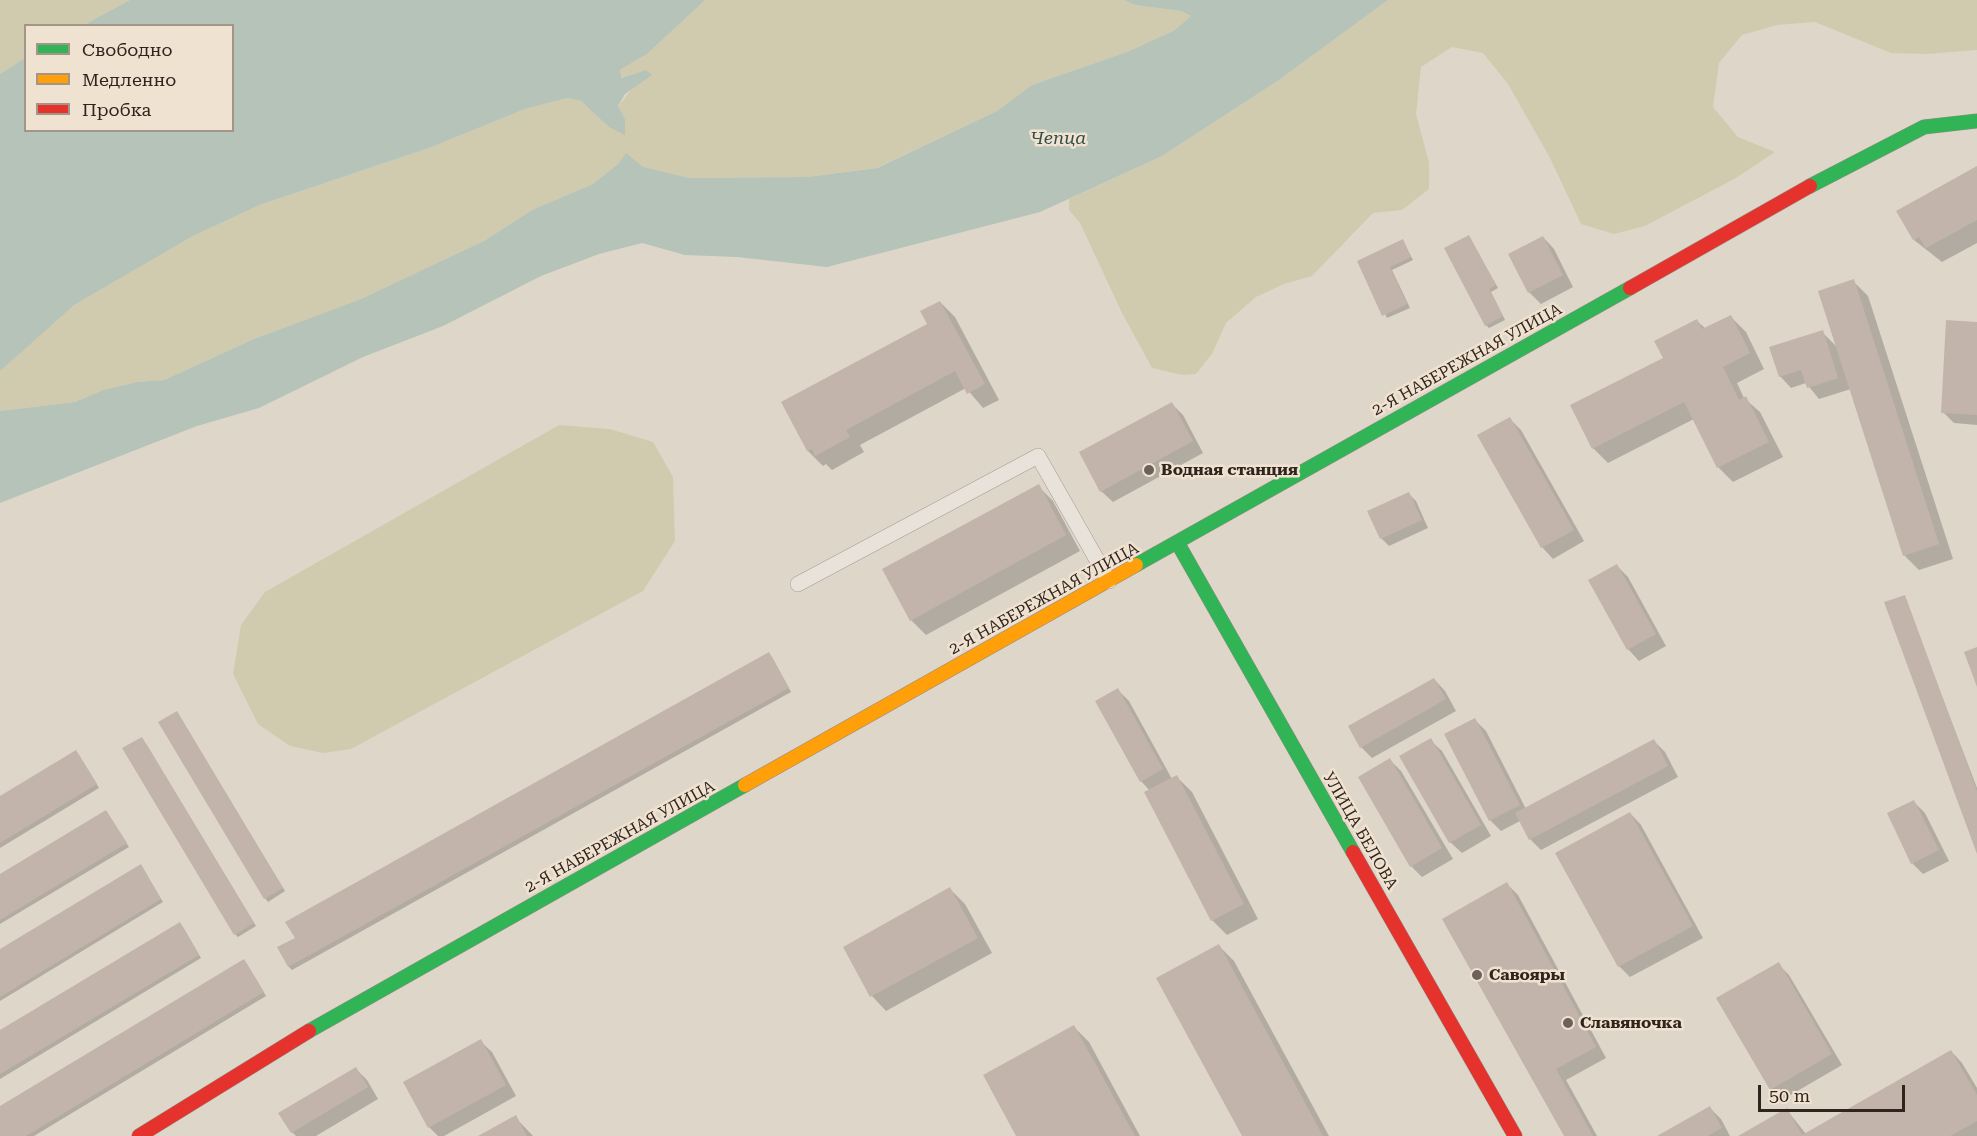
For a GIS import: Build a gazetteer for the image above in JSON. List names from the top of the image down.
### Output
{
  "streets": {
    "street": ["2-Я НАБЕРЕЖНАЯ УЛИЦА", "УЛИЦА БЕЛОВА"]
  },
  "crossings": [
    ["2-Я НАБЕРЕЖНАЯ УЛИЦА", "УЛИЦА БЕЛОВА"]
  ],
  "water": ["Чепца"],
  "places": ["Водная станция", "Савояры", "Славяночка"],
  "legend": ["Свободно", "Медленно", "Пробка"],
  "scale_bar": "50 m"
}
